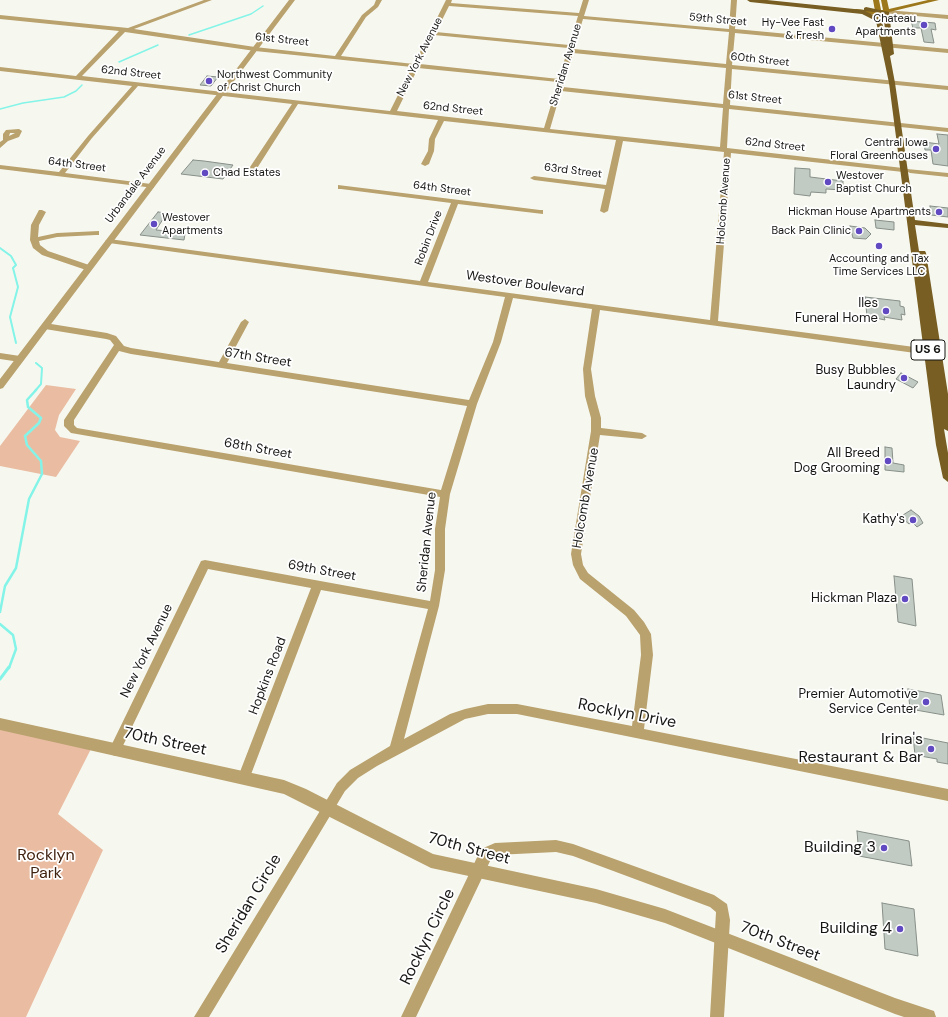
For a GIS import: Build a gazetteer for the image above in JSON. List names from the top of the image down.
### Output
{
  "streets": {
    "main road": ["US 6"],
    "street": [
      "59th Street",
      "61st Street",
      "New York Avenue",
      "60th Street",
      "Sheridan Avenue",
      "62nd Street",
      "64th Street",
      "63rd Street",
      "Urbandale Avenue",
      "Holcomb Avenue",
      "Robin Drive",
      "Westover Boulevard",
      "67th Street",
      "68th Street",
      "69th Street",
      "Hopkins Road",
      "Rocklyn Drive",
      "70th Street",
      "Sheridan Circle",
      "Rocklyn Circle"
    ]
  },
  "crossings": [
    ["59th Street", "New York Avenue"],
    ["59th Street", "Sheridan Avenue"],
    ["59th Street", "Holcomb Avenue"],
    ["59th Street", "US 6"],
    ["61st Street", "New York Avenue"],
    ["61st Street", "Sheridan Avenue"],
    ["61st Street", "Urbandale Avenue"],
    ["61st Street", "Holcomb Avenue"],
    ["61st Street", "US 6"],
    ["New York Avenue", "60th Street"],
    ["New York Avenue", "62nd Street"],
    ["New York Avenue", "69th Street"],
    ["New York Avenue", "70th Street"],
    ["60th Street", "Sheridan Avenue"],
    ["60th Street", "Holcomb Avenue"],
    ["60th Street", "US 6"],
    ["Sheridan Avenue", "62nd Street"],
    ["Sheridan Avenue", "Westover Boulevard"],
    ["Sheridan Avenue", "67th Street"],
    ["Sheridan Avenue", "68th Street"],
    ["Sheridan Avenue", "69th Street"],
    ["Sheridan Avenue", "Rocklyn Drive"],
    ["62nd Street", "Urbandale Avenue"],
    ["62nd Street", "Holcomb Avenue"],
    ["62nd Street", "US 6"],
    ["64th Street", "Urbandale Avenue"],
    ["64th Street", "Robin Drive"],
    ["Urbandale Avenue", "Westover Boulevard"],
    ["Urbandale Avenue", "67th Street"],
    ["Holcomb Avenue", "Westover Boulevard"],
    ["Holcomb Avenue", "Rocklyn Drive"],
    ["Robin Drive", "Westover Boulevard"],
    ["Westover Boulevard", "US 6"],
    ["67th Street", "68th Street"],
    ["69th Street", "Hopkins Road"],
    ["Hopkins Road", "70th Street"],
    ["Rocklyn Drive", "70th Street"],
    ["Rocklyn Drive", "Sheridan Circle"],
    ["70th Street", "Sheridan Circle"],
    ["70th Street", "Rocklyn Circle"]
  ],
  "parks": ["Rocklyn Park"],
  "places": [
    "Chateau Apartments",
    "Hy-Vee Fast & Fresh",
    "Northwest Community of Christ Church",
    "Central Iowa Floral Greenhouses",
    "Chad Estates",
    "Westover Baptist Church",
    "Hickman House Apartments",
    "Westover Apartments",
    "Back Pain Clinic",
    "Accounting and Tax Time Services LLC",
    "Iles Funeral Home",
    "Busy Bubbles Laundry",
    "All Breed Dog Grooming",
    "Kathy's",
    "Hickman Plaza",
    "Premier Automotive Service Center",
    "Irina's Restaurant & Bar",
    "Building 3",
    "Building 4"
  ]
}
